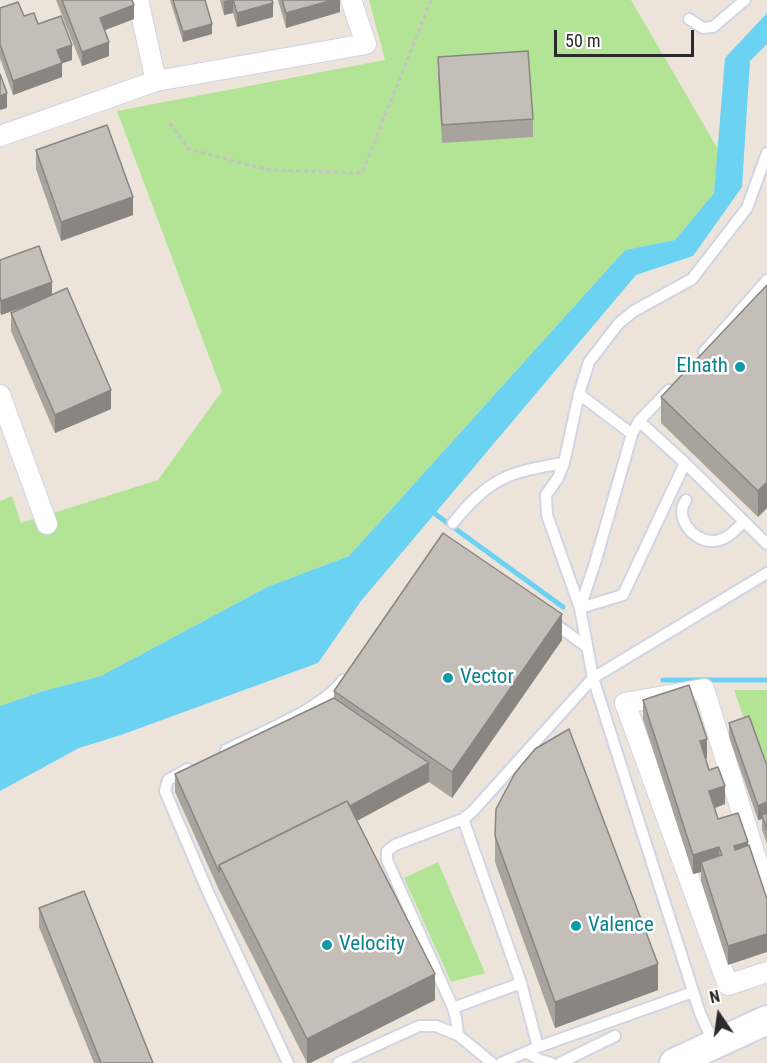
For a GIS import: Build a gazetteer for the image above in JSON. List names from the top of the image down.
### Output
{
  "places": [
    "Elnath",
    "Vector",
    "Valence",
    "Velocity"
  ],
  "scale_bar": "50 m",
  "north": "top"
}
